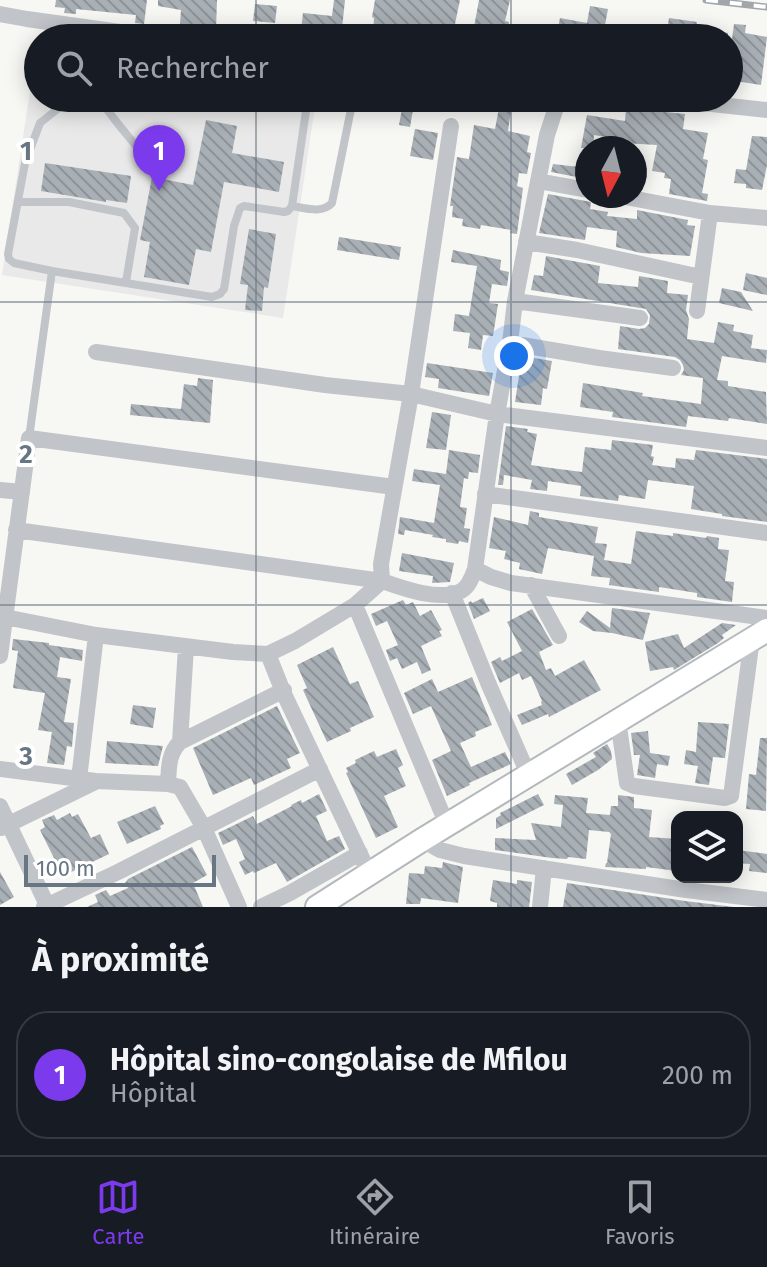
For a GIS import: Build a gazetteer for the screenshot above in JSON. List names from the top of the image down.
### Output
{
  "scale_bar": "100 m",
  "north": "bottom",
  "page": {
    "search": "Rechercher",
    "pins": "1",
    "scale": "100 m",
    "heading": "À proximité",
    "list": [
      {
        "mark": "1",
        "name": "Hôpital sino-congolaise de Mfilou",
        "note": "Hôpital",
        "value": "200 m"
      }
    ],
    "nav": ["Carte", "Itinéraire", "Favoris"]
  },
  "grid": {
    "rows": ["1", "2", "3"]
  }
}
